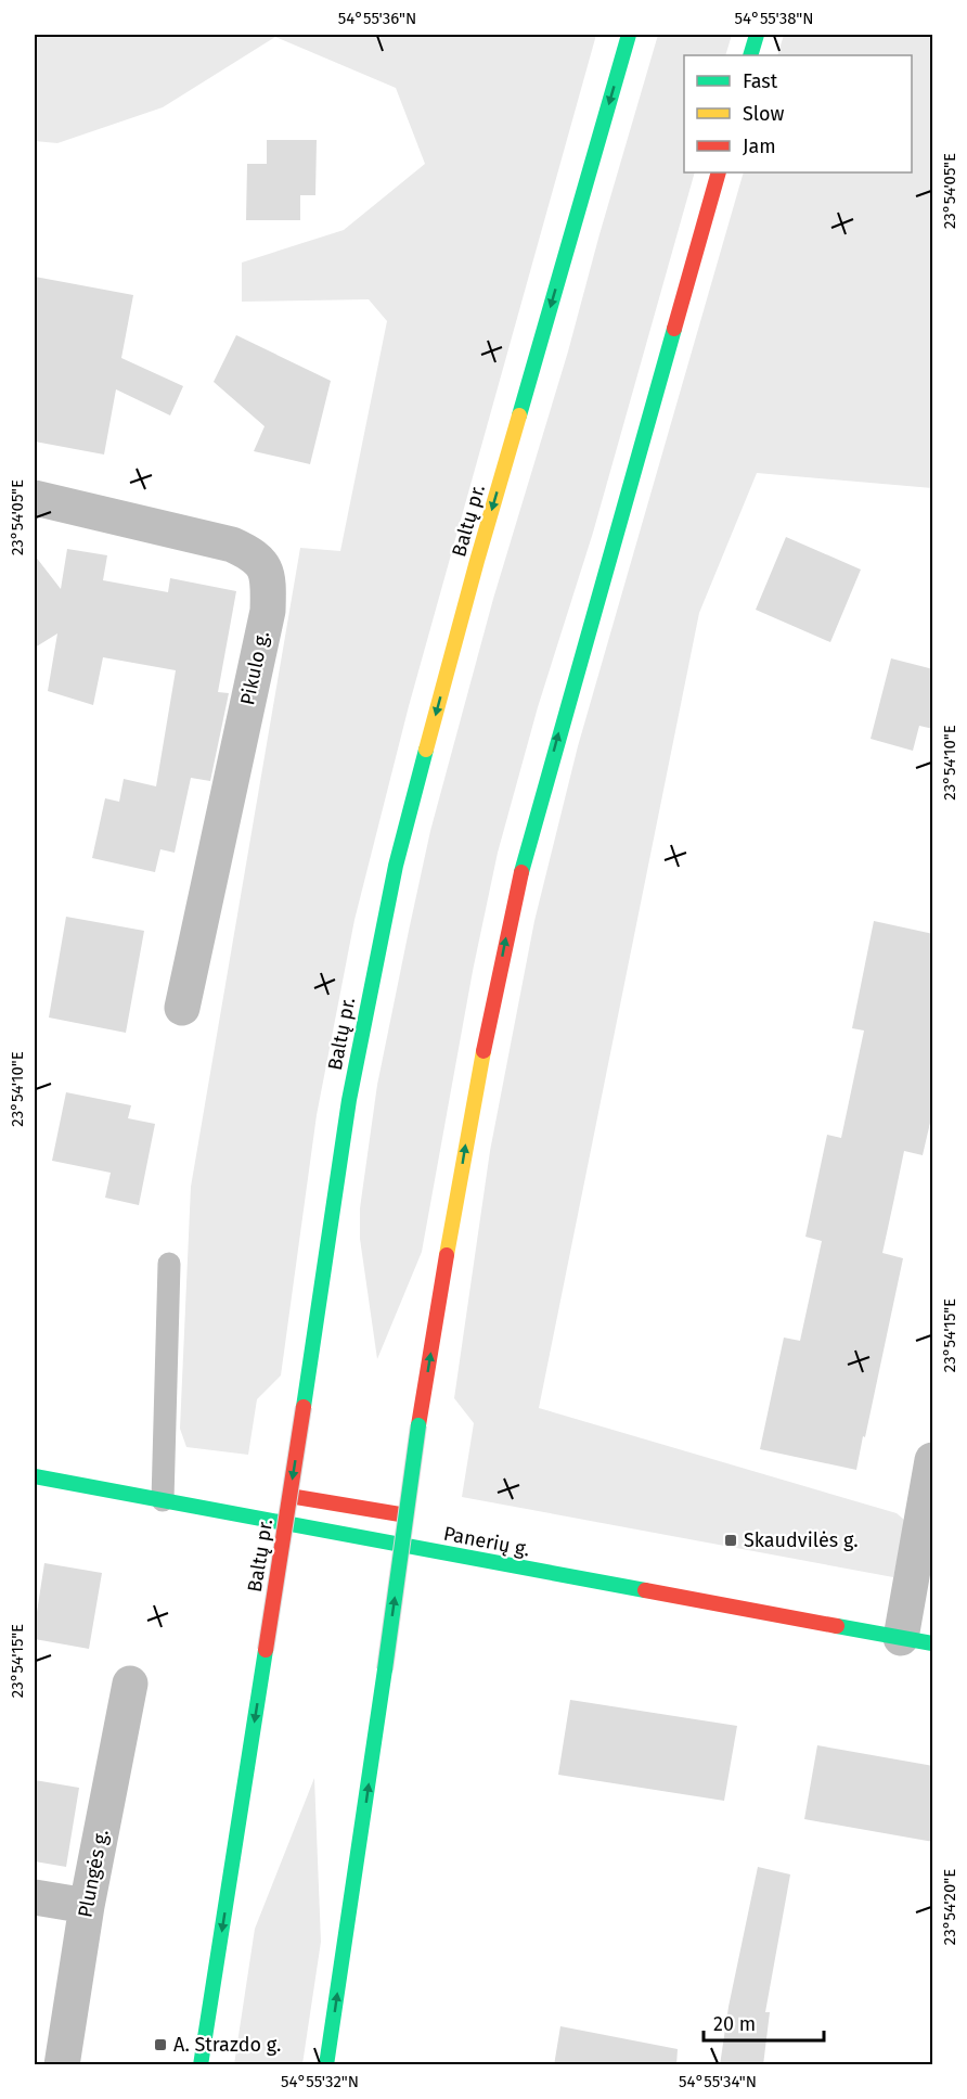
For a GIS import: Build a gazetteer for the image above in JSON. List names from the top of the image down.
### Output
{
  "streets": {
    "main road": ["Baltų pr.", "Panerių g."],
    "street": ["Pikulo g.", "Plungės g."]
  },
  "places": {
    "transit": ["Skaudvilės g.", "A. Strazdo g."]
  },
  "legend": ["Fast", "Slow", "Jam"],
  "scale_bar": "20 m",
  "coordinates": [
    "54°55'36\"N",
    "54°55'38\"N",
    "23°54'05\"E",
    "23°54'10\"E",
    "23°54'15\"E",
    "23°54'20\"E",
    "54°55'32\"N",
    "54°55'34\"N"
  ]
}
